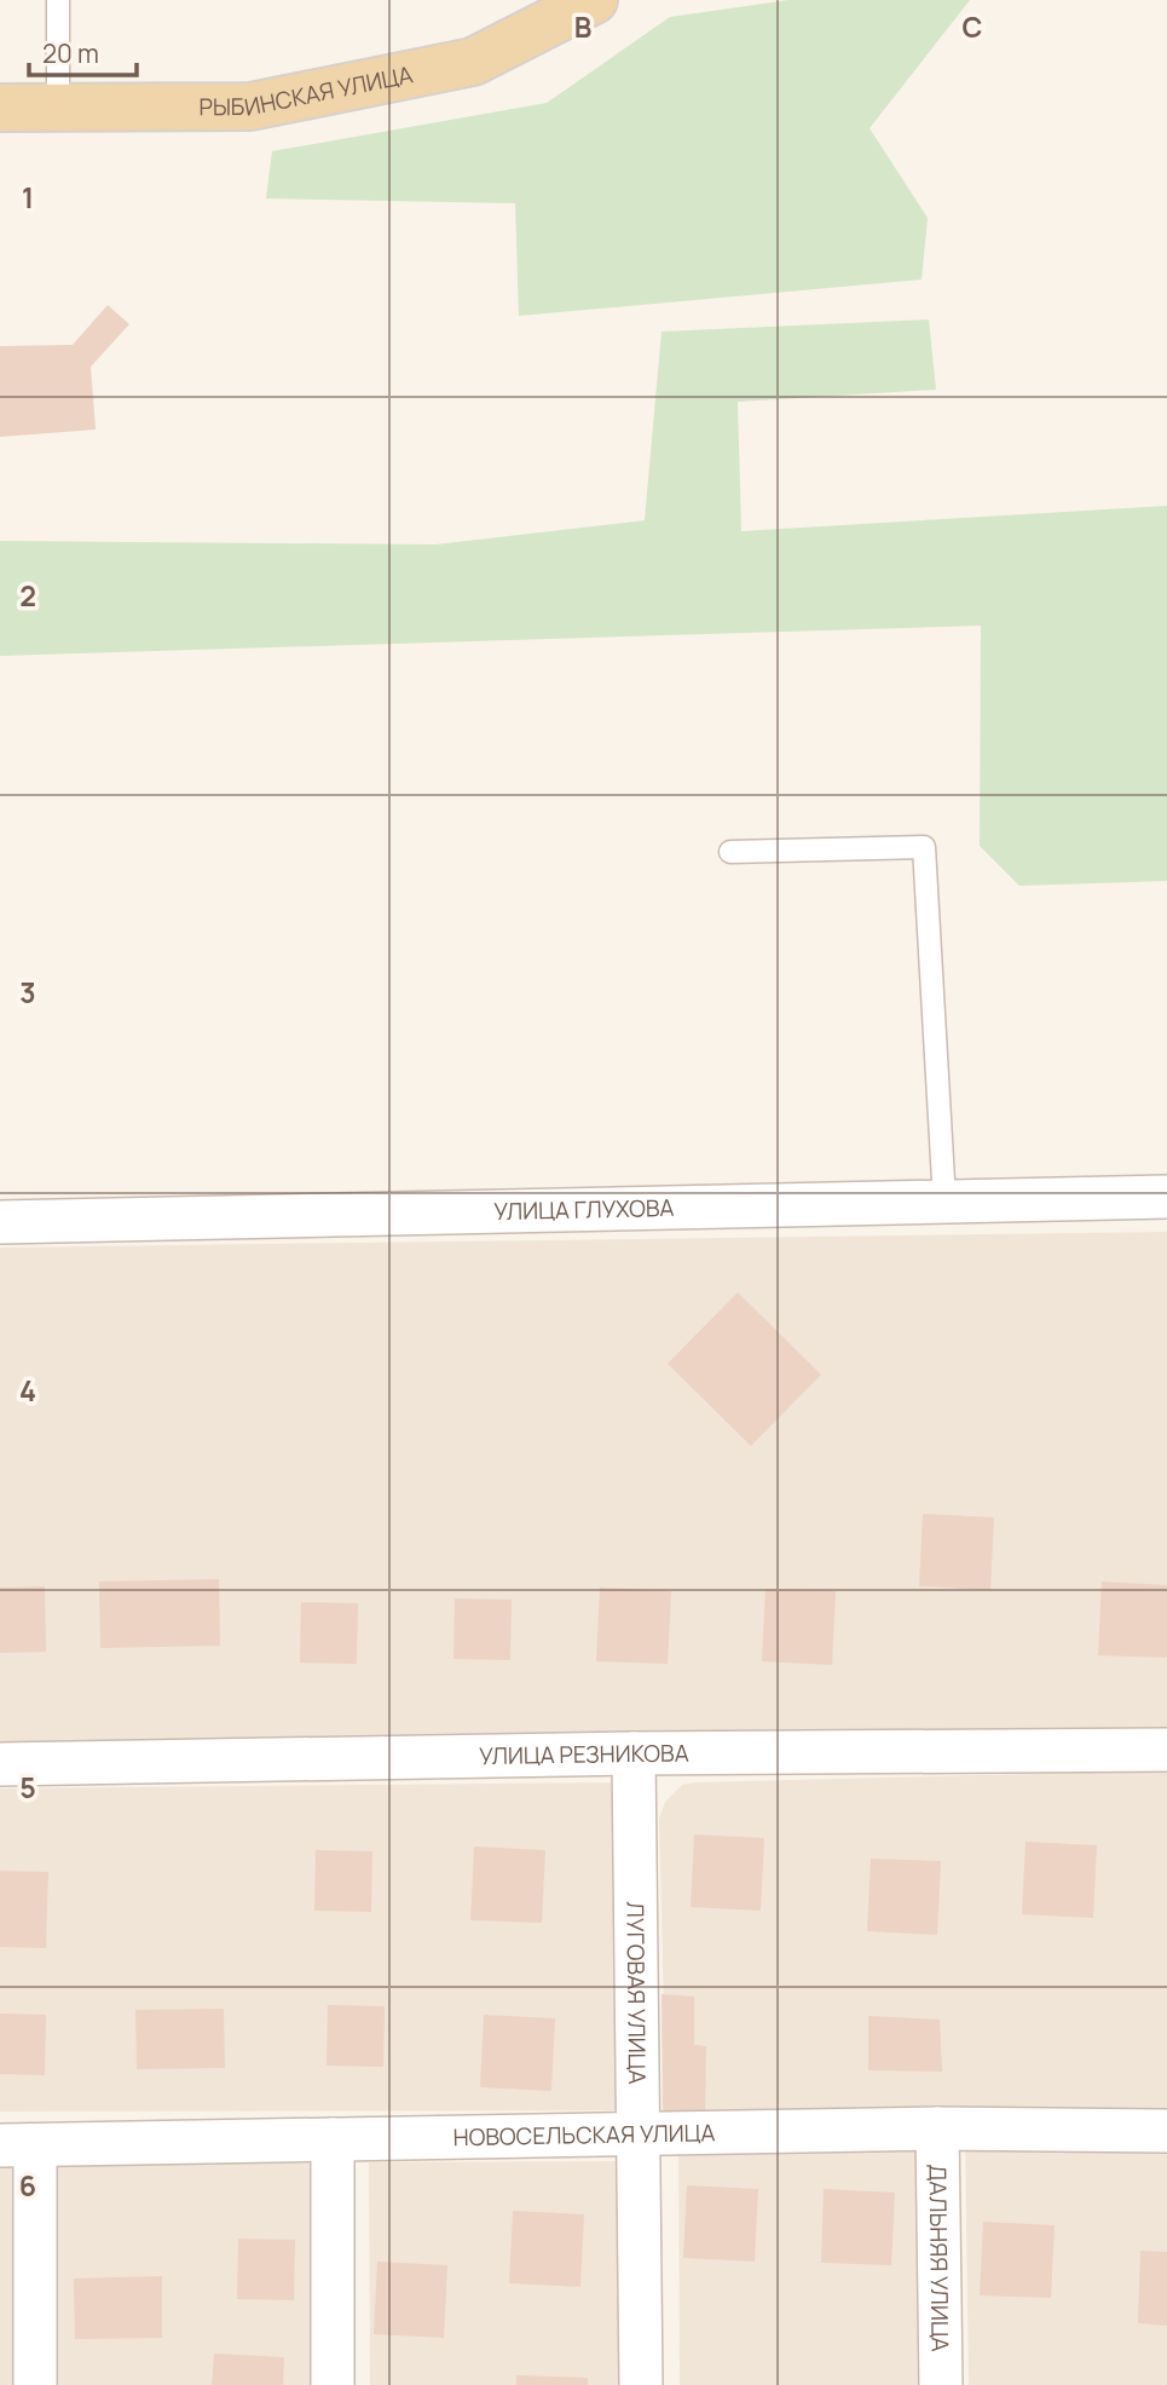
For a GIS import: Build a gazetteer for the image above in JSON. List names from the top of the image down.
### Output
{
  "streets": {
    "main road": ["РЫБИНСКАЯ УЛИЦА"],
    "street": [
      "УЛИЦА ГЛУХОВА",
      "УЛИЦА РЕЗНИКОВА",
      "ЛУГОВАЯ УЛИЦА",
      "НОВОСЕЛЬСКАЯ УЛИЦА",
      "ДАЛЬНЯЯ УЛИЦА"
    ]
  },
  "crossings": [
    ["УЛИЦА РЕЗНИКОВА", "ЛУГОВАЯ УЛИЦА"],
    ["ЛУГОВАЯ УЛИЦА", "НОВОСЕЛЬСКАЯ УЛИЦА"],
    ["НОВОСЕЛЬСКАЯ УЛИЦА", "ДАЛЬНЯЯ УЛИЦА"]
  ],
  "scale_bar": "20 m",
  "grid": {
    "columns": ["B", "C"],
    "rows": [
      "1",
      "2",
      "3",
      "4",
      "5",
      "6"
    ]
  }
}
